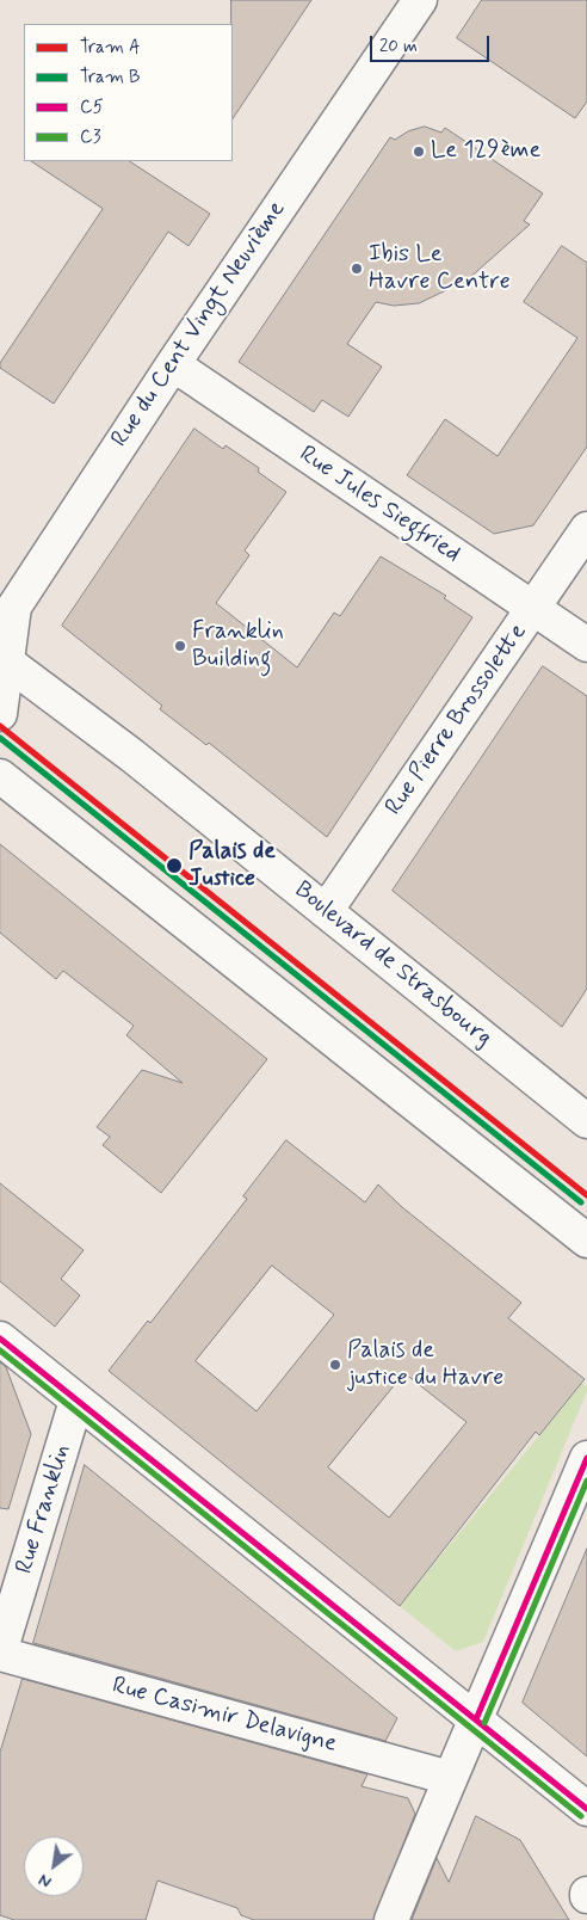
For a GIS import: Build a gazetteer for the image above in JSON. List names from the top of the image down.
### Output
{
  "streets": {
    "street": [
      "Rue du Cent Vingt Neuvième",
      "Rue Jules Siegfried",
      "Rue Pierre Brossolette",
      "Boulevard de Strasbourg",
      "Rue Franklin",
      "Rue Casimir Delavigne"
    ]
  },
  "crossings": [
    ["Rue du Cent Vingt Neuvième", "Rue Jules Siegfried"],
    ["Rue du Cent Vingt Neuvième", "Boulevard de Strasbourg"],
    ["Rue Jules Siegfried", "Rue Pierre Brossolette"],
    ["Rue Pierre Brossolette", "Boulevard de Strasbourg"],
    ["Rue Franklin", "Rue Casimir Delavigne"]
  ],
  "places": [
    "Le 129ème",
    "Ibis Le Havre Centre",
    "Franklin Building",
    "Palais de Justice",
    "Palais de justice du Havre"
  ],
  "lines": [
    "tram line A",
    "tram line B",
    "transit line C5",
    "transit line C3"
  ],
  "legend": [
    "Tram A",
    "Tram B",
    "C5",
    "C3"
  ],
  "scale_bar": "20 m",
  "north": "bottom left"
}
